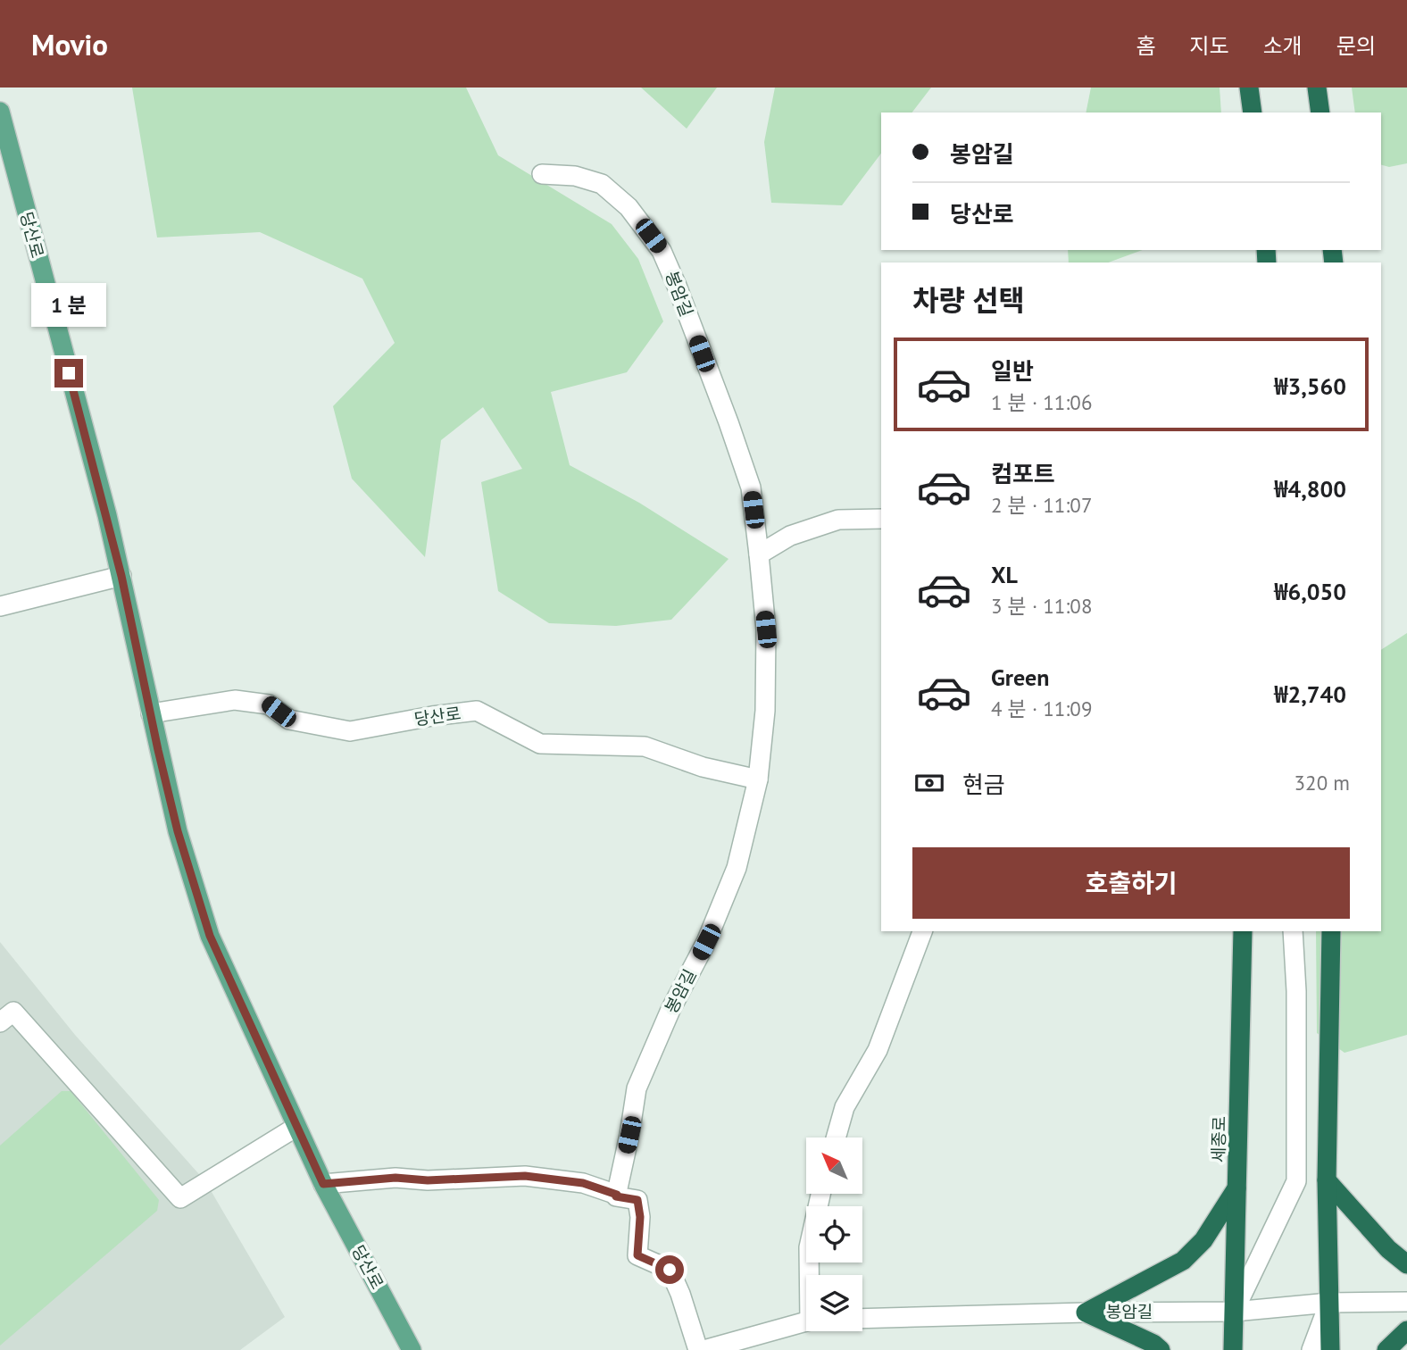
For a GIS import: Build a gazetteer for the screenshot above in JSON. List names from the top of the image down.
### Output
{
  "streets": {
    "highway": ["세종로"],
    "main road": ["당산로"],
    "street": ["봉암길"]
  },
  "crossings": [
    ["당산로", "봉암길"],
    ["봉암길", "세종로"]
  ],
  "north": "top left",
  "page": {
    "header": "Movio",
    "nav": [
      "홈",
      "지도",
      "소개",
      "문의"
    ],
    "banner": ["봉암길", "당산로"],
    "heading": "차량 선택",
    "bubble": "1 분",
    "list": [
      {
        "name": "일반",
        "note": "1 분 · 11:06",
        "value": "₩3,560"
      },
      {
        "name": "컴포트",
        "note": "2 분 · 11:07",
        "value": "₩4,800"
      },
      {
        "name": "XL",
        "note": "3 분 · 11:08",
        "value": "₩6,050"
      },
      {
        "name": "Green",
        "note": "4 분 · 11:09",
        "value": "₩2,740"
      }
    ],
    "pay": ["현금", "320 m"],
    "buttons": "호출하기"
  }
}
